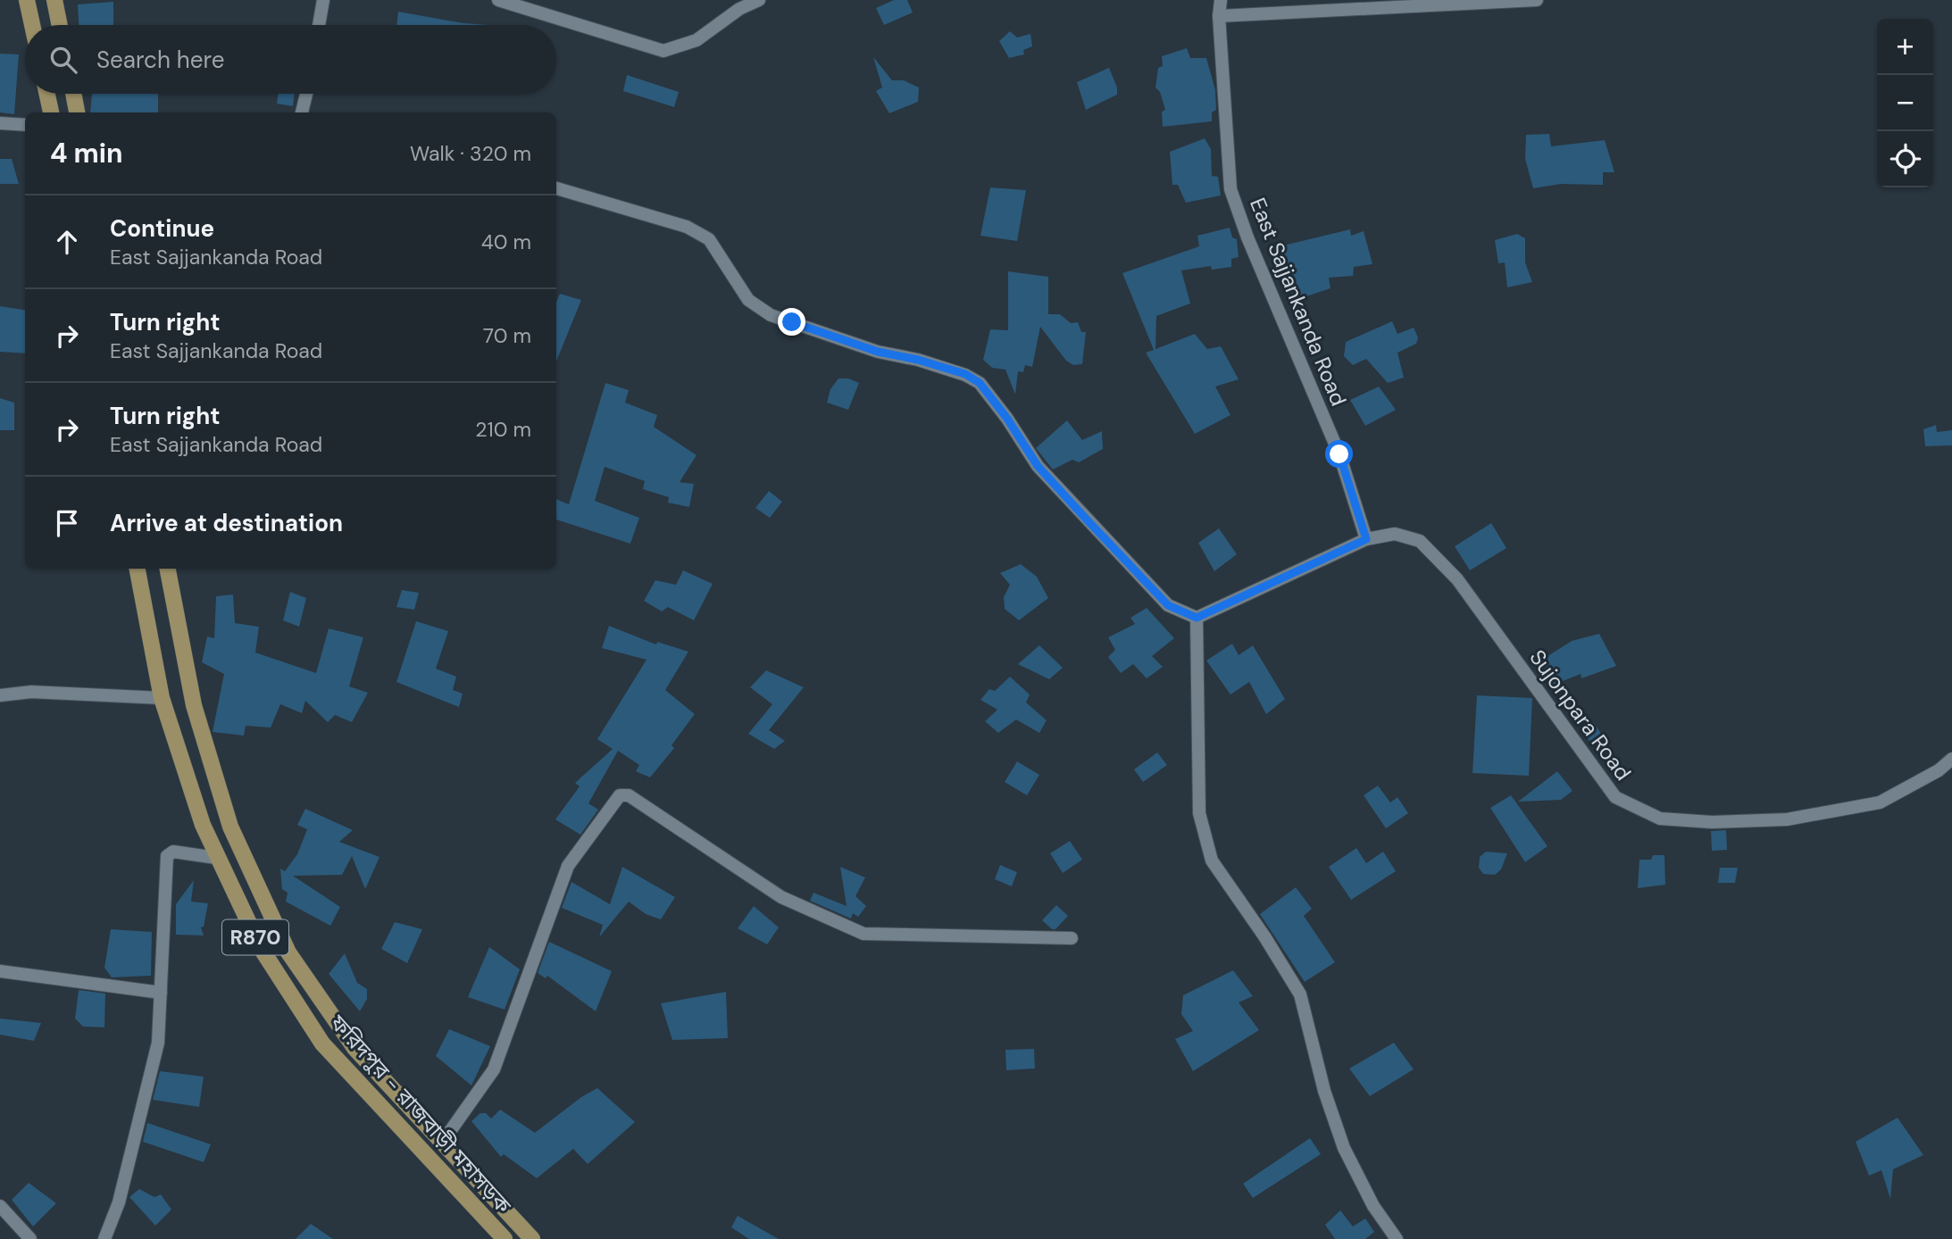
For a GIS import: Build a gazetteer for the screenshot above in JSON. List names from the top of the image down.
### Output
{
  "streets": {
    "main road": ["R870", "ফরিদপুর - রাজবাড়ী মহাসড়ক"],
    "street": ["East Sajjankanda Road", "Sujonpara Road"]
  },
  "crossings": [
    ["East Sajjankanda Road", "Sujonpara Road"]
  ],
  "page": {
    "map_buttons": ["+", "−"],
    "search": "Search here",
    "heading": ["4 min", "Walk · 320 m"],
    "list": [
      ["Continue", "East Sajjankanda Road", "40 m"],
      ["Turn right", "East Sajjankanda Road", "70 m"],
      ["Turn right", "East Sajjankanda Road", "210 m"],
      "Arrive at destination"
    ]
  }
}
